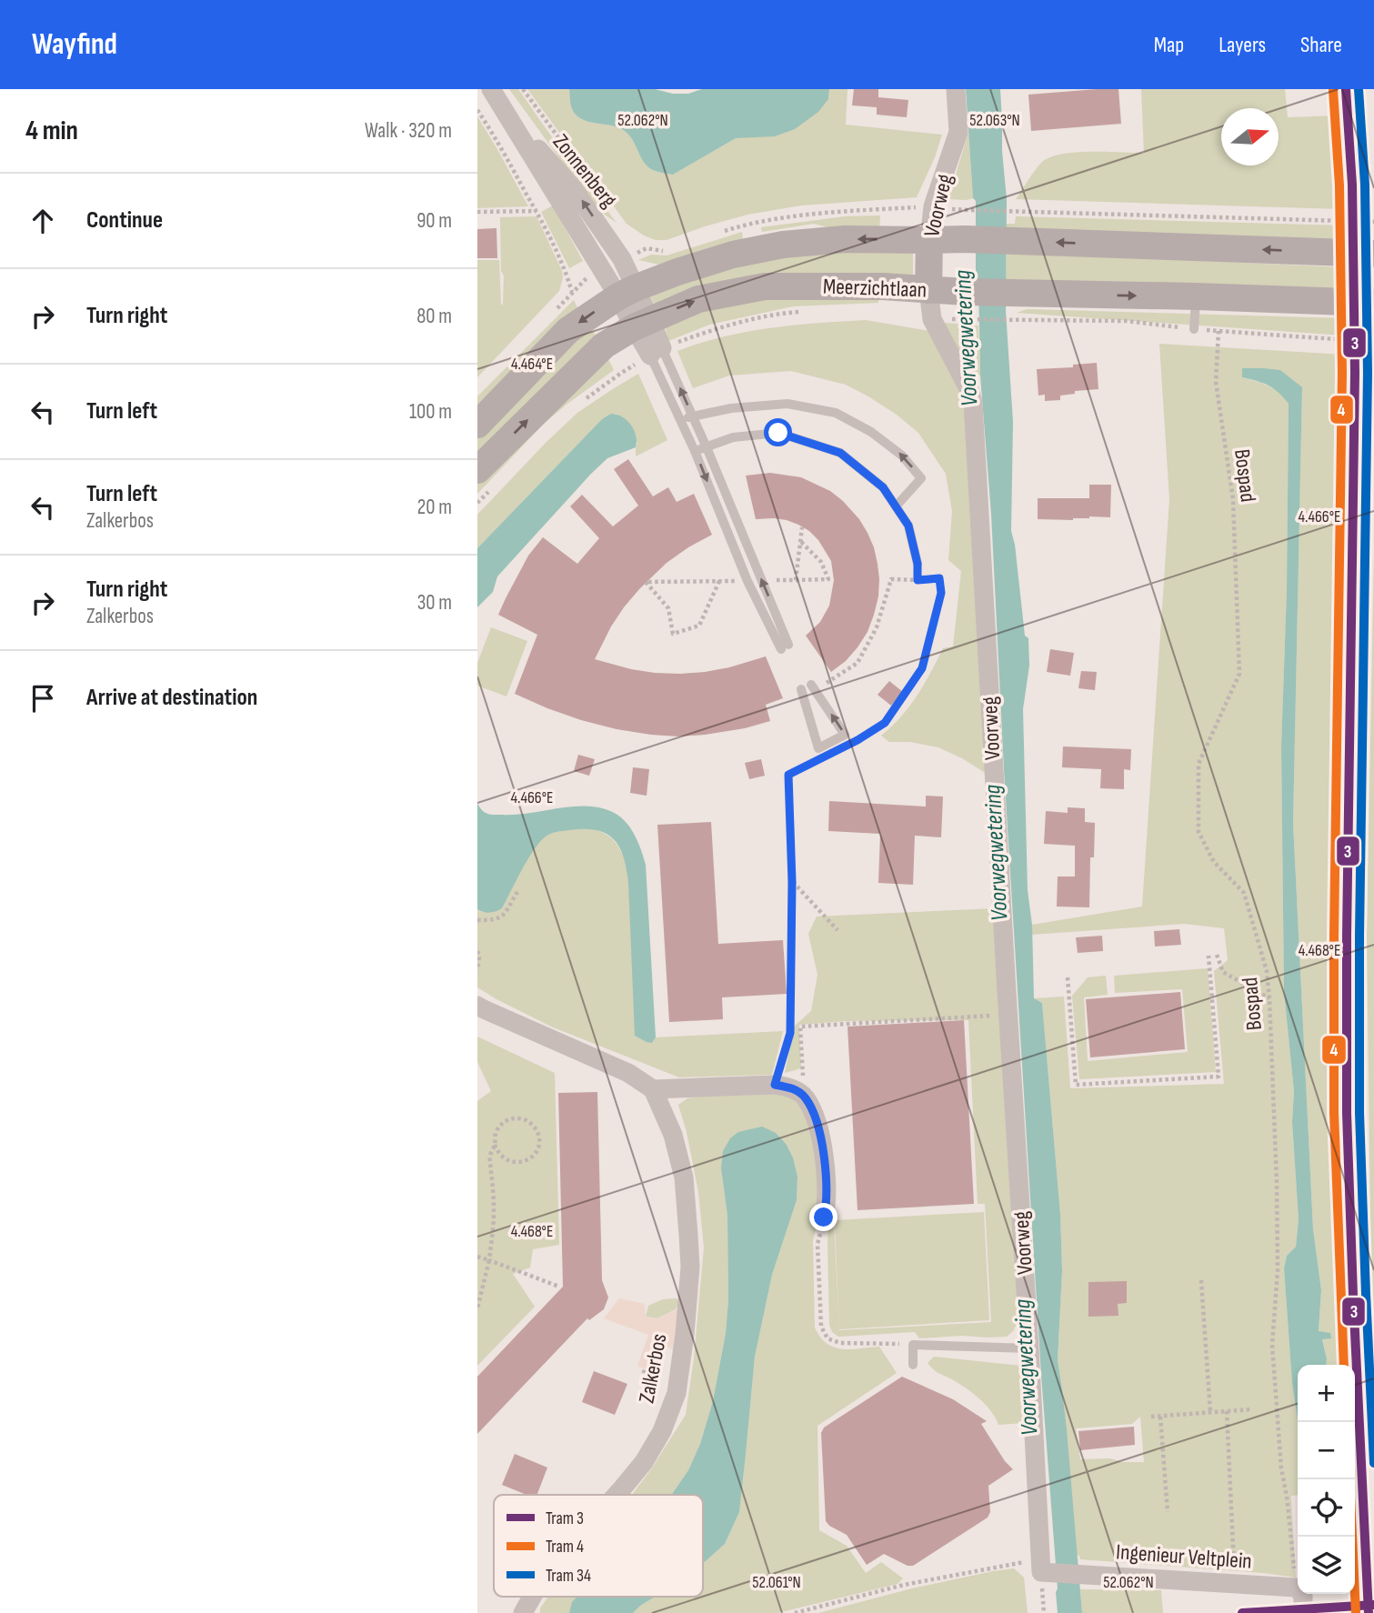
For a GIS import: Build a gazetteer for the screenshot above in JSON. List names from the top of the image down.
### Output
{
  "streets": {
    "street": [
      "Zonnenberg",
      "Voorweg",
      "Meerzichtlaan",
      "Zalkerbos",
      "Ingenieur Veltplein"
    ],
    "path": ["Bospad"]
  },
  "crossings": [
    ["Zonnenberg", "Meerzichtlaan"],
    ["Voorweg", "Meerzichtlaan"],
    ["Voorweg", "Ingenieur Veltplein"],
    ["Bospad", "Ingenieur Veltplein"]
  ],
  "water": ["Voorwegwetering"],
  "lines": ["tram line 3", "tram line 34", "tram line 4"],
  "legend": ["Tram 3", "Tram 4", "Tram 34"],
  "north": "right",
  "page": {
    "header": "Wayfind",
    "nav": ["Map", "Layers", "Share"],
    "heading": ["4 min", "Walk · 320 m"],
    "list": [
      ["Continue", "90 m"],
      ["Turn right", "80 m"],
      ["Turn left", "100 m"],
      ["Turn left", "Zalkerbos", "20 m"],
      ["Turn right", "Zalkerbos", "30 m"],
      "Arrive at destination"
    ],
    "map_buttons": ["+", "−"]
  },
  "coordinates": [
    "52.062°N",
    "52.063°N",
    "4.464°E",
    "4.466°E",
    "4.468°E",
    "52.061°N"
  ]
}
